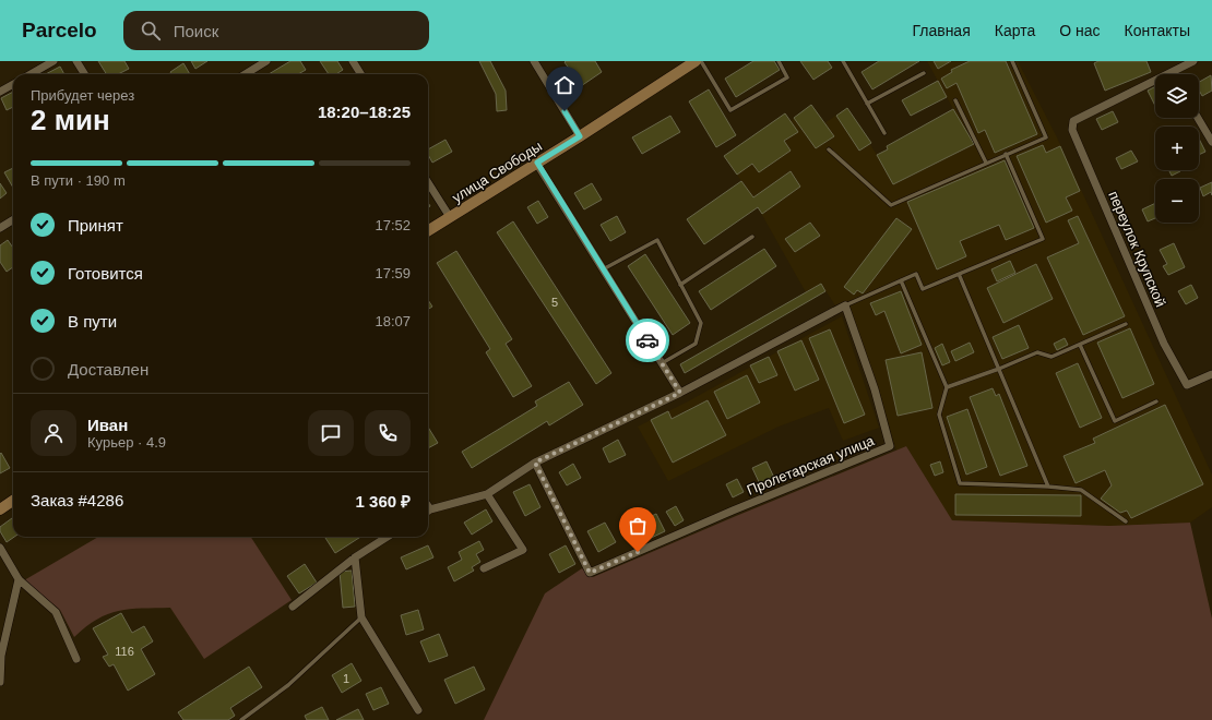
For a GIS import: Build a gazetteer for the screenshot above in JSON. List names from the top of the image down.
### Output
{
  "streets": {
    "main road": ["улица Свободы"],
    "street": ["переулок Крупской", "Пролетарская улица"]
  },
  "house_numbers": ["5", "116", "1"],
  "page": {
    "header": "Parcelo",
    "search": "Поиск",
    "nav": [
      "Главная",
      "Карта",
      "О нас",
      "Контакты"
    ],
    "map_buttons": ["+", "−"],
    "heading": ["2 мин", "Прибудет через", "18:20–18:25"],
    "panel": [
      "Иван",
      "Курьер · 4.9",
      "Заказ #4286",
      "1 360 ₽"
    ],
    "bar": "В пути · 190 m",
    "list": [
      ["Принят", "17:52"],
      ["Готовится", "17:59"],
      ["В пути", "18:07"],
      "Доставлен"
    ]
  }
}
